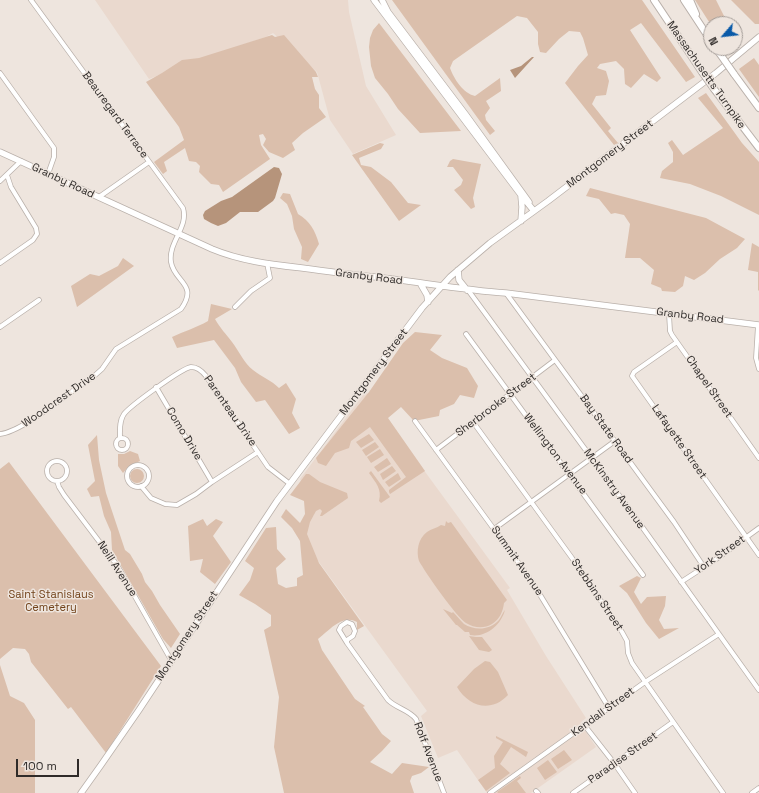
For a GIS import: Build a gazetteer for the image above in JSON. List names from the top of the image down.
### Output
{
  "streets": {
    "highway": ["Massachusetts Turnpike"],
    "main road": ["Montgomery Street", "Granby Road"],
    "street": [
      "Beauregard Terrace",
      "Chapel Street",
      "Woodcrest Drive",
      "Sherbrooke Street",
      "Parenteau Drive",
      "Bay State Road",
      "Como Drive",
      "Lafayette Street",
      "Wellington Avenue",
      "McKinstry Avenue",
      "York Street",
      "Summit Avenue",
      "Neill Avenue",
      "Stebbins Street",
      "Kendall Street",
      "Rolf Avenue",
      "Paradise Street"
    ]
  },
  "crossings": [
    ["Beauregard Terrace", "Granby Road"],
    ["Beauregard Terrace", "Woodcrest Drive"],
    ["Montgomery Street", "Granby Road"],
    ["Montgomery Street", "Parenteau Drive"],
    ["Montgomery Street", "Neill Avenue"],
    ["Granby Road", "Chapel Street"],
    ["Granby Road", "Woodcrest Drive"],
    ["Granby Road", "Bay State Road"],
    ["Granby Road", "McKinstry Avenue"],
    ["Chapel Street", "Lafayette Street"],
    ["Sherbrooke Street", "Bay State Road"],
    ["Sherbrooke Street", "Wellington Avenue"],
    ["Sherbrooke Street", "McKinstry Avenue"],
    ["Sherbrooke Street", "Summit Avenue"],
    ["Sherbrooke Street", "Stebbins Street"],
    ["Parenteau Drive", "Como Drive"],
    ["Bay State Road", "York Street"],
    ["Lafayette Street", "York Street"],
    ["McKinstry Avenue", "York Street"],
    ["McKinstry Avenue", "Kendall Street"],
    ["Summit Avenue", "Kendall Street"],
    ["Stebbins Street", "Kendall Street"],
    ["Stebbins Street", "Paradise Street"]
  ],
  "parks": ["Saint Stanislaus Cemetery"],
  "scale_bar": "100 m",
  "north": "bottom left"
}
